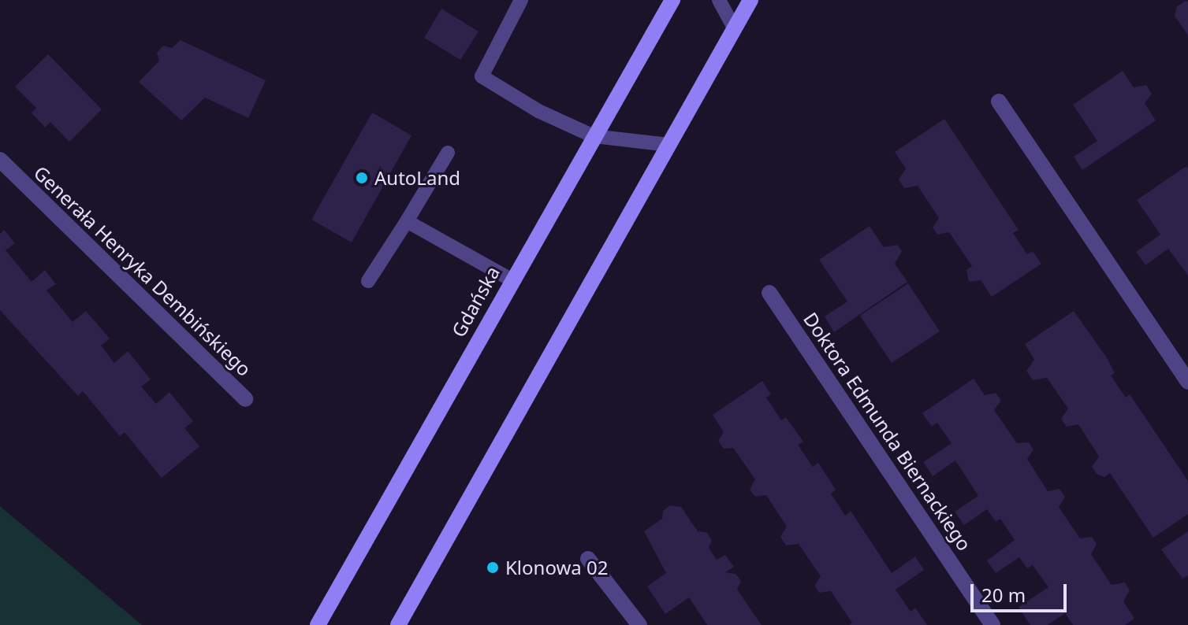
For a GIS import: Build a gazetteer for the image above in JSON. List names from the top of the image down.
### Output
{
  "streets": {
    "main road": ["Gdańska"],
    "street": ["Generała Henryka Dembińskiego", "Doktora Edmunda Biernackiego"]
  },
  "places": ["AutoLand", "Klonowa 02"],
  "scale_bar": "20 m"
}
